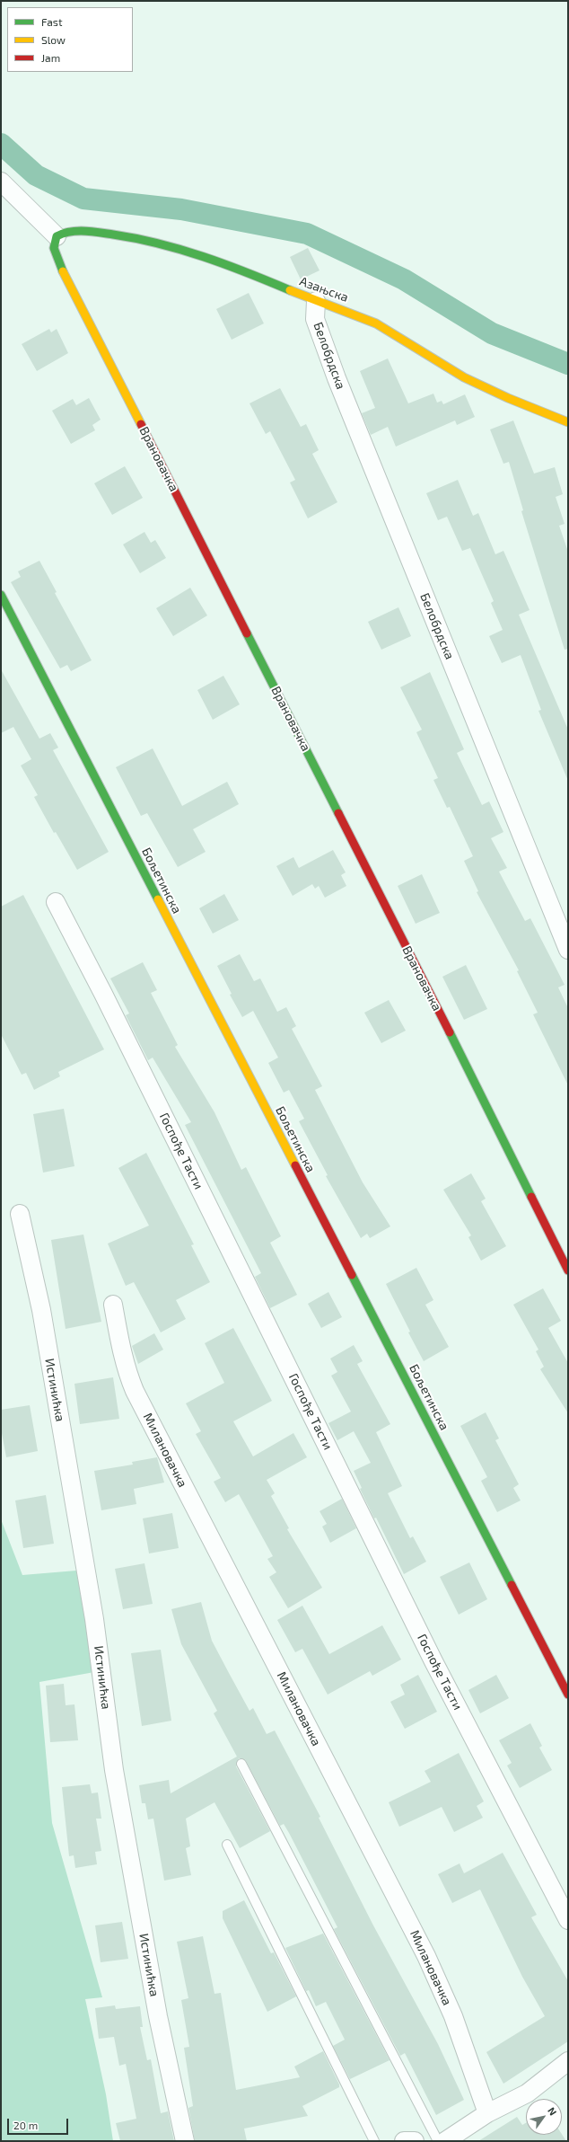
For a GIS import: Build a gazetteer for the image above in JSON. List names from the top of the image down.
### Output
{
  "streets": {
    "street": [
      "Азањска",
      "Белобрдска",
      "Врановачка",
      "Бољетинска",
      "Госпође Тасти",
      "Истинићка",
      "Милановачка"
    ]
  },
  "crossings": [
    ["Азањска", "Белобрдска"],
    ["Азањска", "Врановачка"]
  ],
  "legend": ["Fast", "Slow", "Jam"],
  "scale_bar": "20 m",
  "north": "top right"
}
